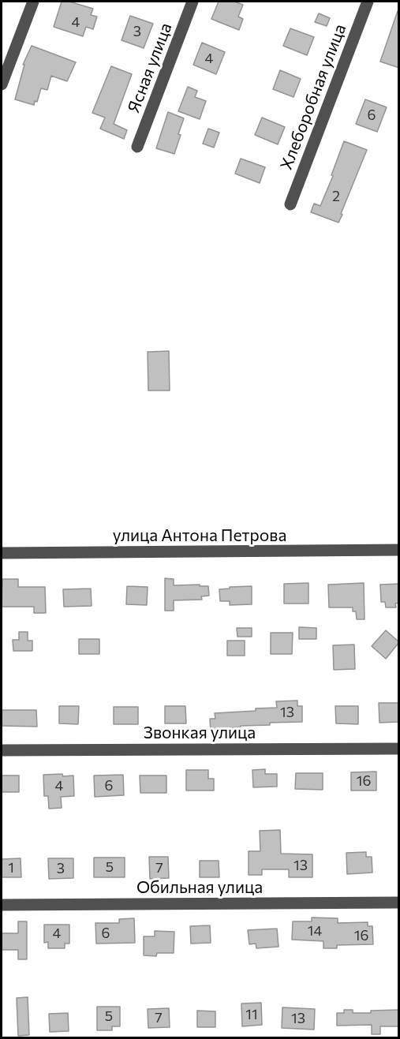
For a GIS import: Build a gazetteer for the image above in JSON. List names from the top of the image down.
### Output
{
  "streets": {
    "street": [
      "Ясная улица",
      "Хлеборобная улица",
      "улица Антона Петрова",
      "Звонкая улица",
      "Обильная улица"
    ]
  },
  "house_numbers": [
    "4",
    "3",
    "4",
    "6",
    "2",
    "13",
    "16",
    "4",
    "6",
    "13",
    "5",
    "1",
    "7",
    "3",
    "14",
    "4",
    "6",
    "16",
    "11",
    "5",
    "7",
    "13"
  ]
}
